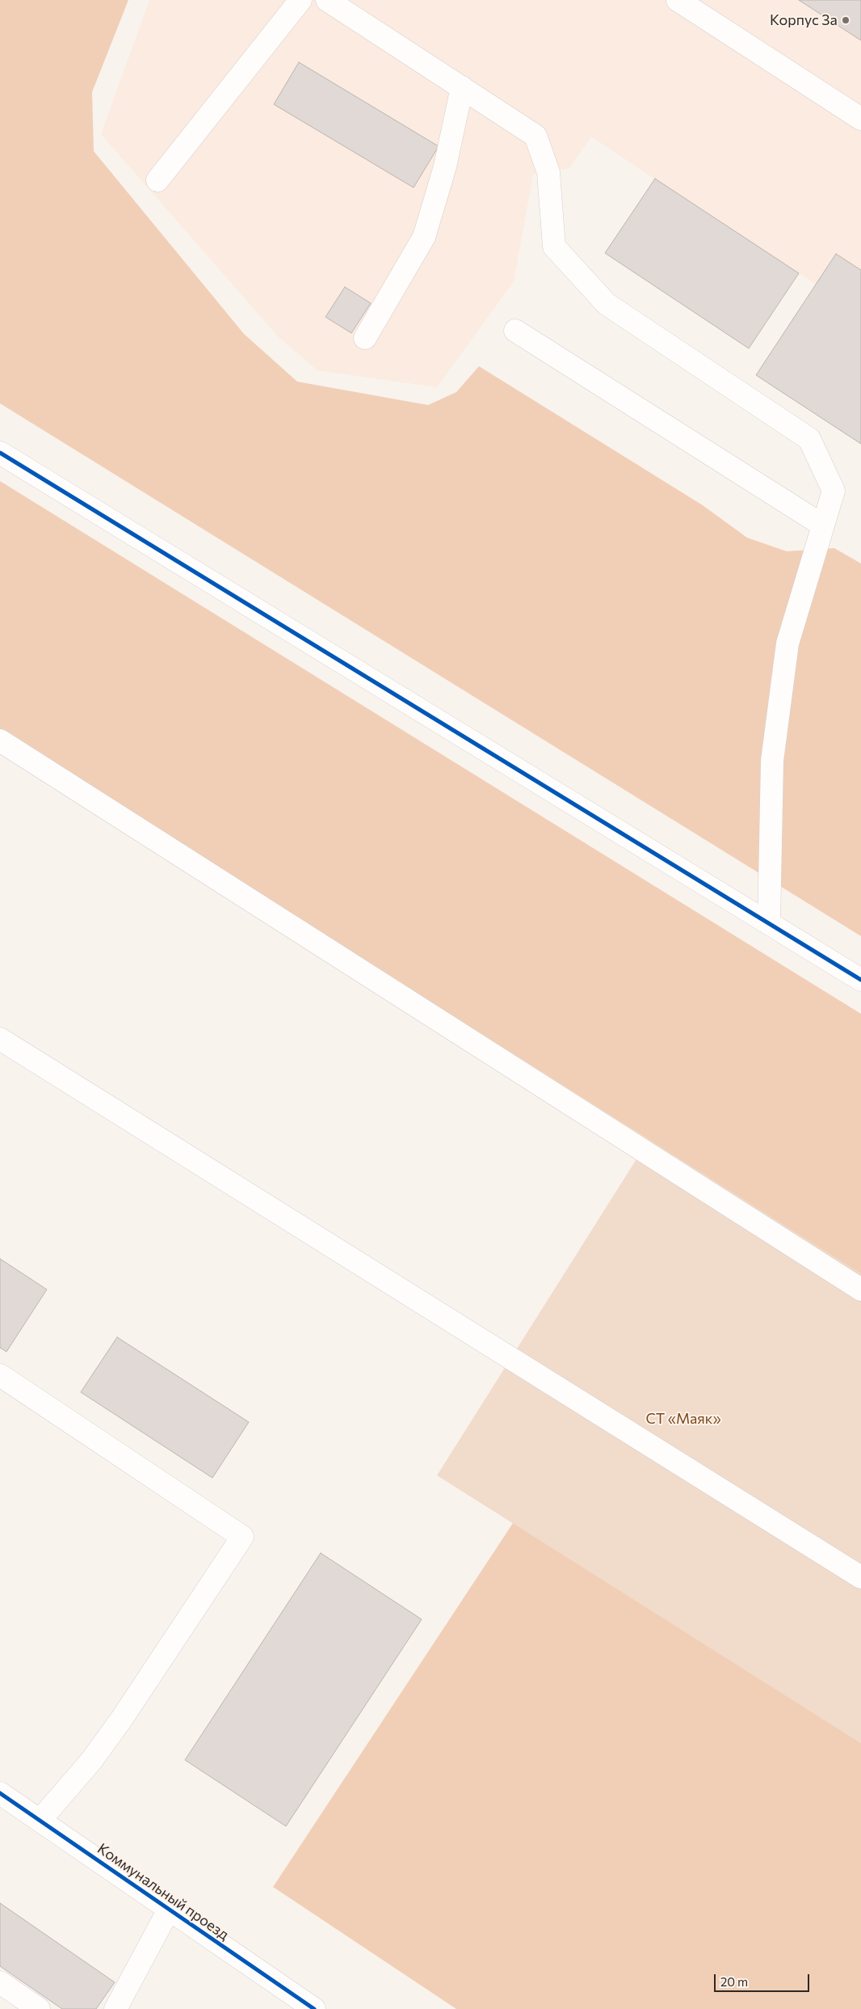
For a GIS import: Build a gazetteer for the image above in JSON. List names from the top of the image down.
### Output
{
  "streets": {
    "street": ["Коммунальный проезд"]
  },
  "parks": ["СТ «Маяк»"],
  "places": ["Корпус 3a"],
  "scale_bar": "20 m"
}
